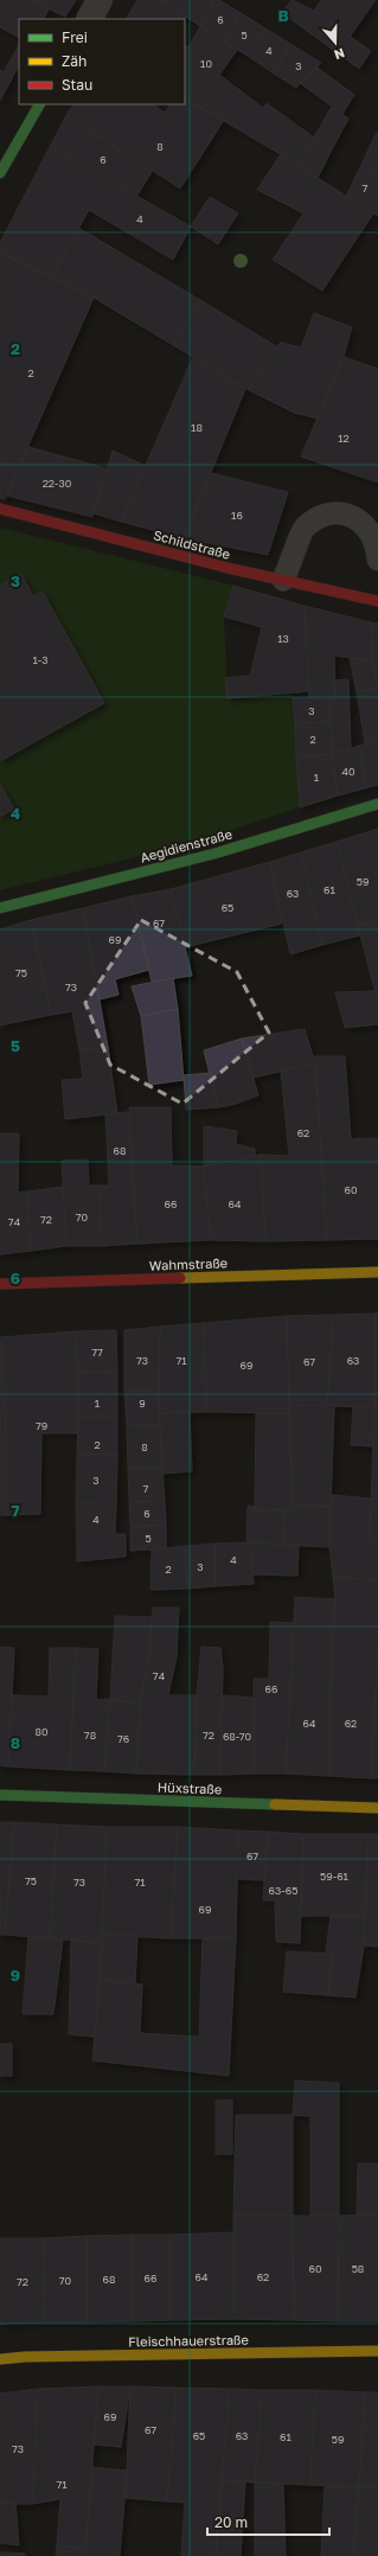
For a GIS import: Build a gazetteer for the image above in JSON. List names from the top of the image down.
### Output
{
  "streets": {
    "street": [
      "Schildstraße",
      "Aegidienstraße",
      "Wahmstraße",
      "Hüxstraße",
      "Fleischhauerstraße"
    ]
  },
  "house_numbers": [
    "6",
    "5",
    "4",
    "10",
    "3",
    "8",
    "6",
    "7",
    "4",
    "2",
    "18",
    "12",
    "22-30",
    "16",
    "13",
    "1-3",
    "3",
    "2",
    "40",
    "1",
    "59",
    "61",
    "63",
    "65",
    "67",
    "69",
    "75",
    "73",
    "62",
    "68",
    "60",
    "66",
    "64",
    "70",
    "72",
    "74",
    "77",
    "73",
    "71",
    "63",
    "67",
    "69",
    "1",
    "9",
    "79",
    "2",
    "8",
    "3",
    "7",
    "6",
    "4",
    "5",
    "4",
    "3",
    "2",
    "74",
    "66",
    "64",
    "62",
    "80",
    "78",
    "72",
    "68-70",
    "76",
    "67",
    "59-61",
    "75",
    "73",
    "71",
    "63-65",
    "69",
    "60",
    "58",
    "64",
    "62",
    "66",
    "68",
    "70",
    "72",
    "69",
    "67",
    "65",
    "63",
    "61",
    "59",
    "73",
    "71"
  ],
  "legend": ["Frei", "Zäh", "Stau"],
  "scale_bar": "20 m",
  "north": "bottom",
  "grid": {
    "columns": ["B"],
    "rows": [
      "2",
      "3",
      "4",
      "5",
      "6",
      "7",
      "8",
      "9"
    ]
  }
}
